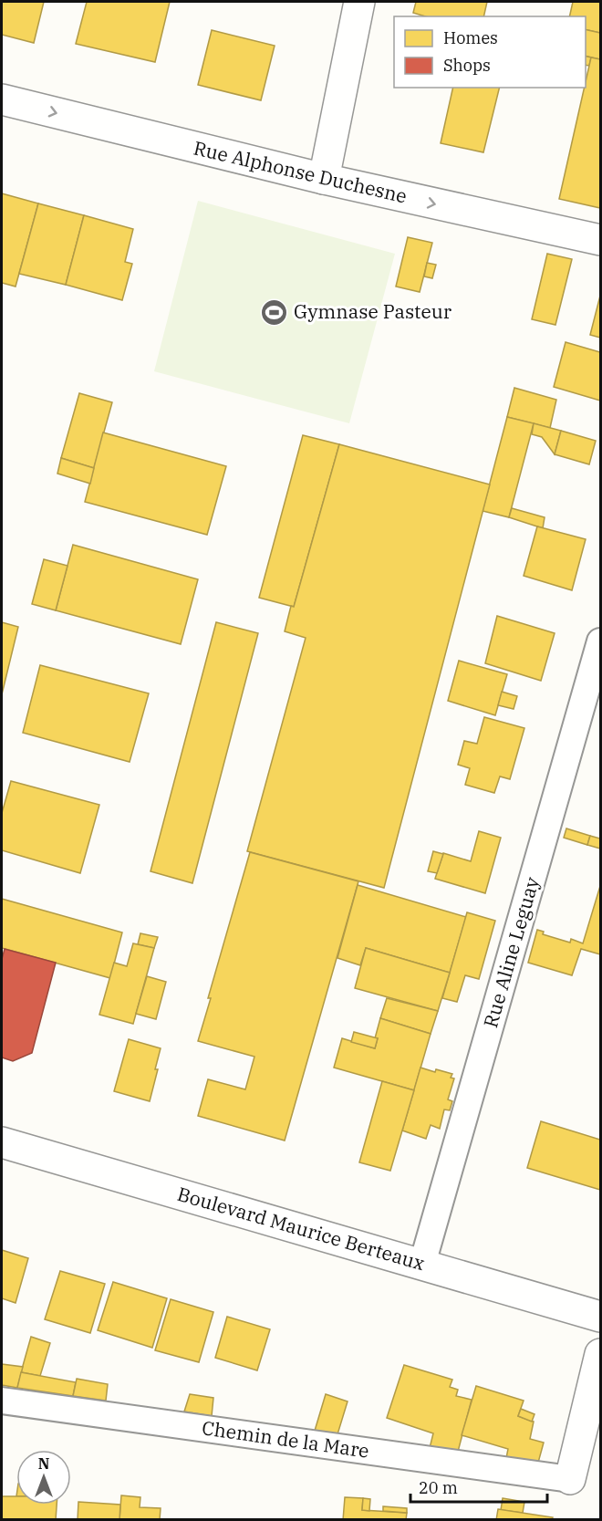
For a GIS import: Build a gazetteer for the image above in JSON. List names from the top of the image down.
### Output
{
  "streets": {
    "street": ["Rue Alphonse Duchesne", "Boulevard Maurice Berteaux"],
    "lane": ["Rue Aline Leguay", "Chemin de la Mare"]
  },
  "crossings": [
    ["Rue Aline Leguay", "Boulevard Maurice Berteaux"]
  ],
  "one_way": ["Rue Alphonse Duchesne"],
  "places": {
    "sports": ["Gymnase Pasteur"]
  },
  "legend": ["Homes", "Shops"],
  "scale_bar": "20 m",
  "north": "top"
}
